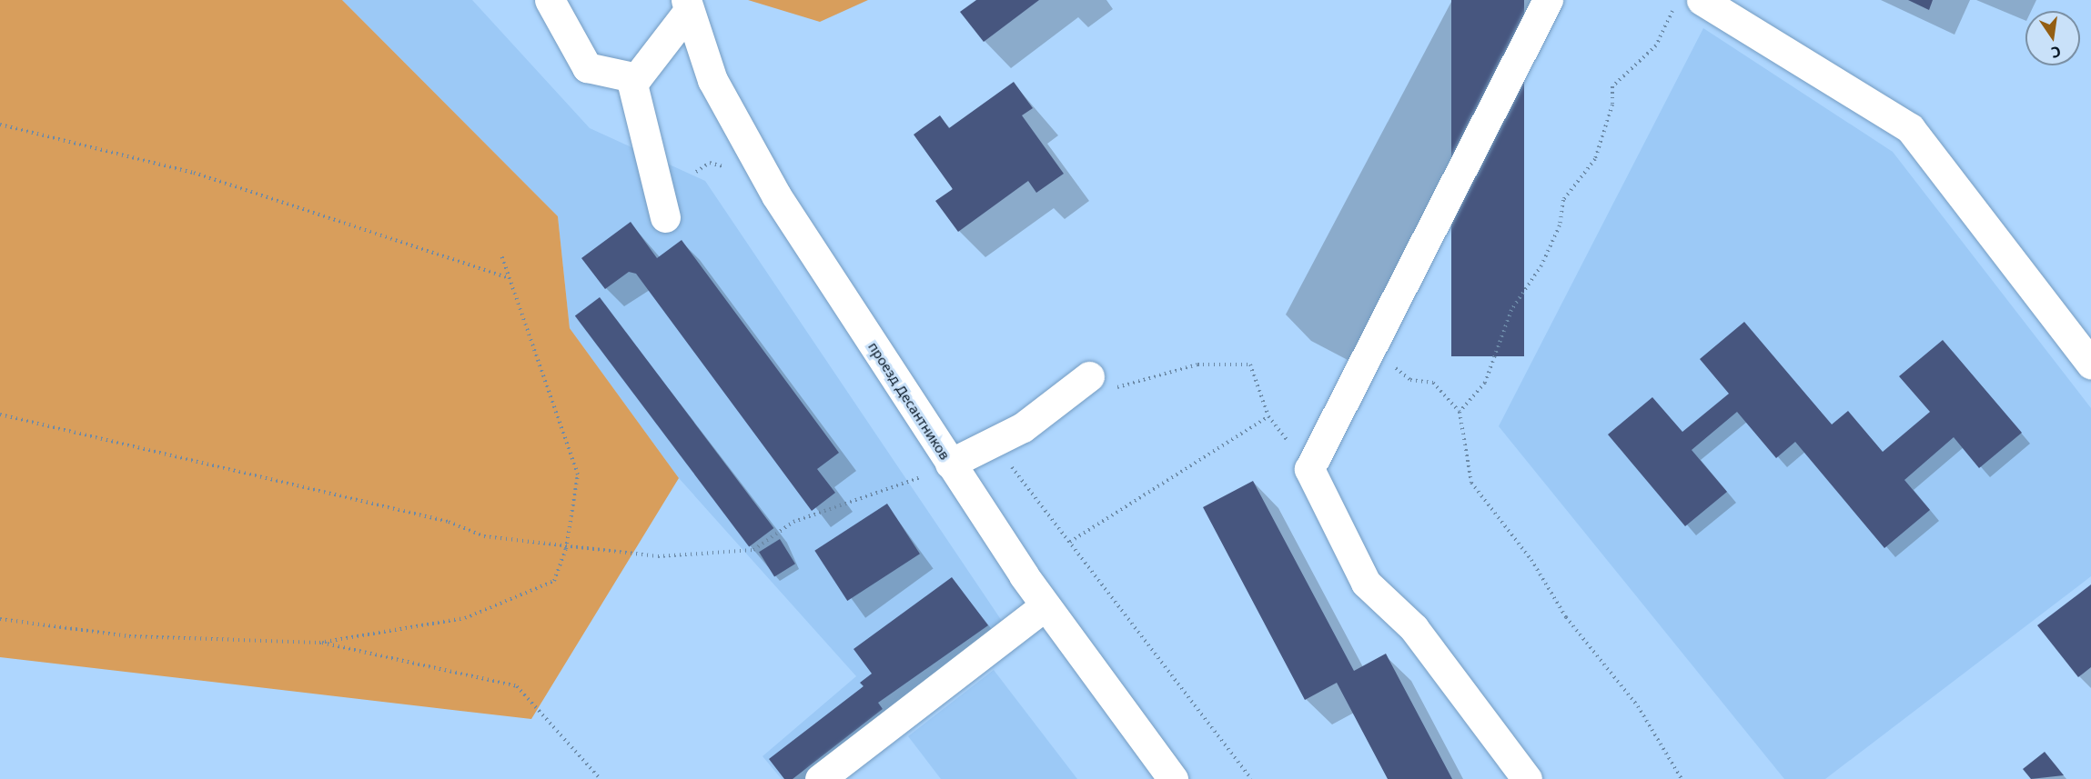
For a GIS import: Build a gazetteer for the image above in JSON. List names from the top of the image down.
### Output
{
  "streets": {
    "street": ["проезд Десантников"]
  },
  "north": "bottom"
}
